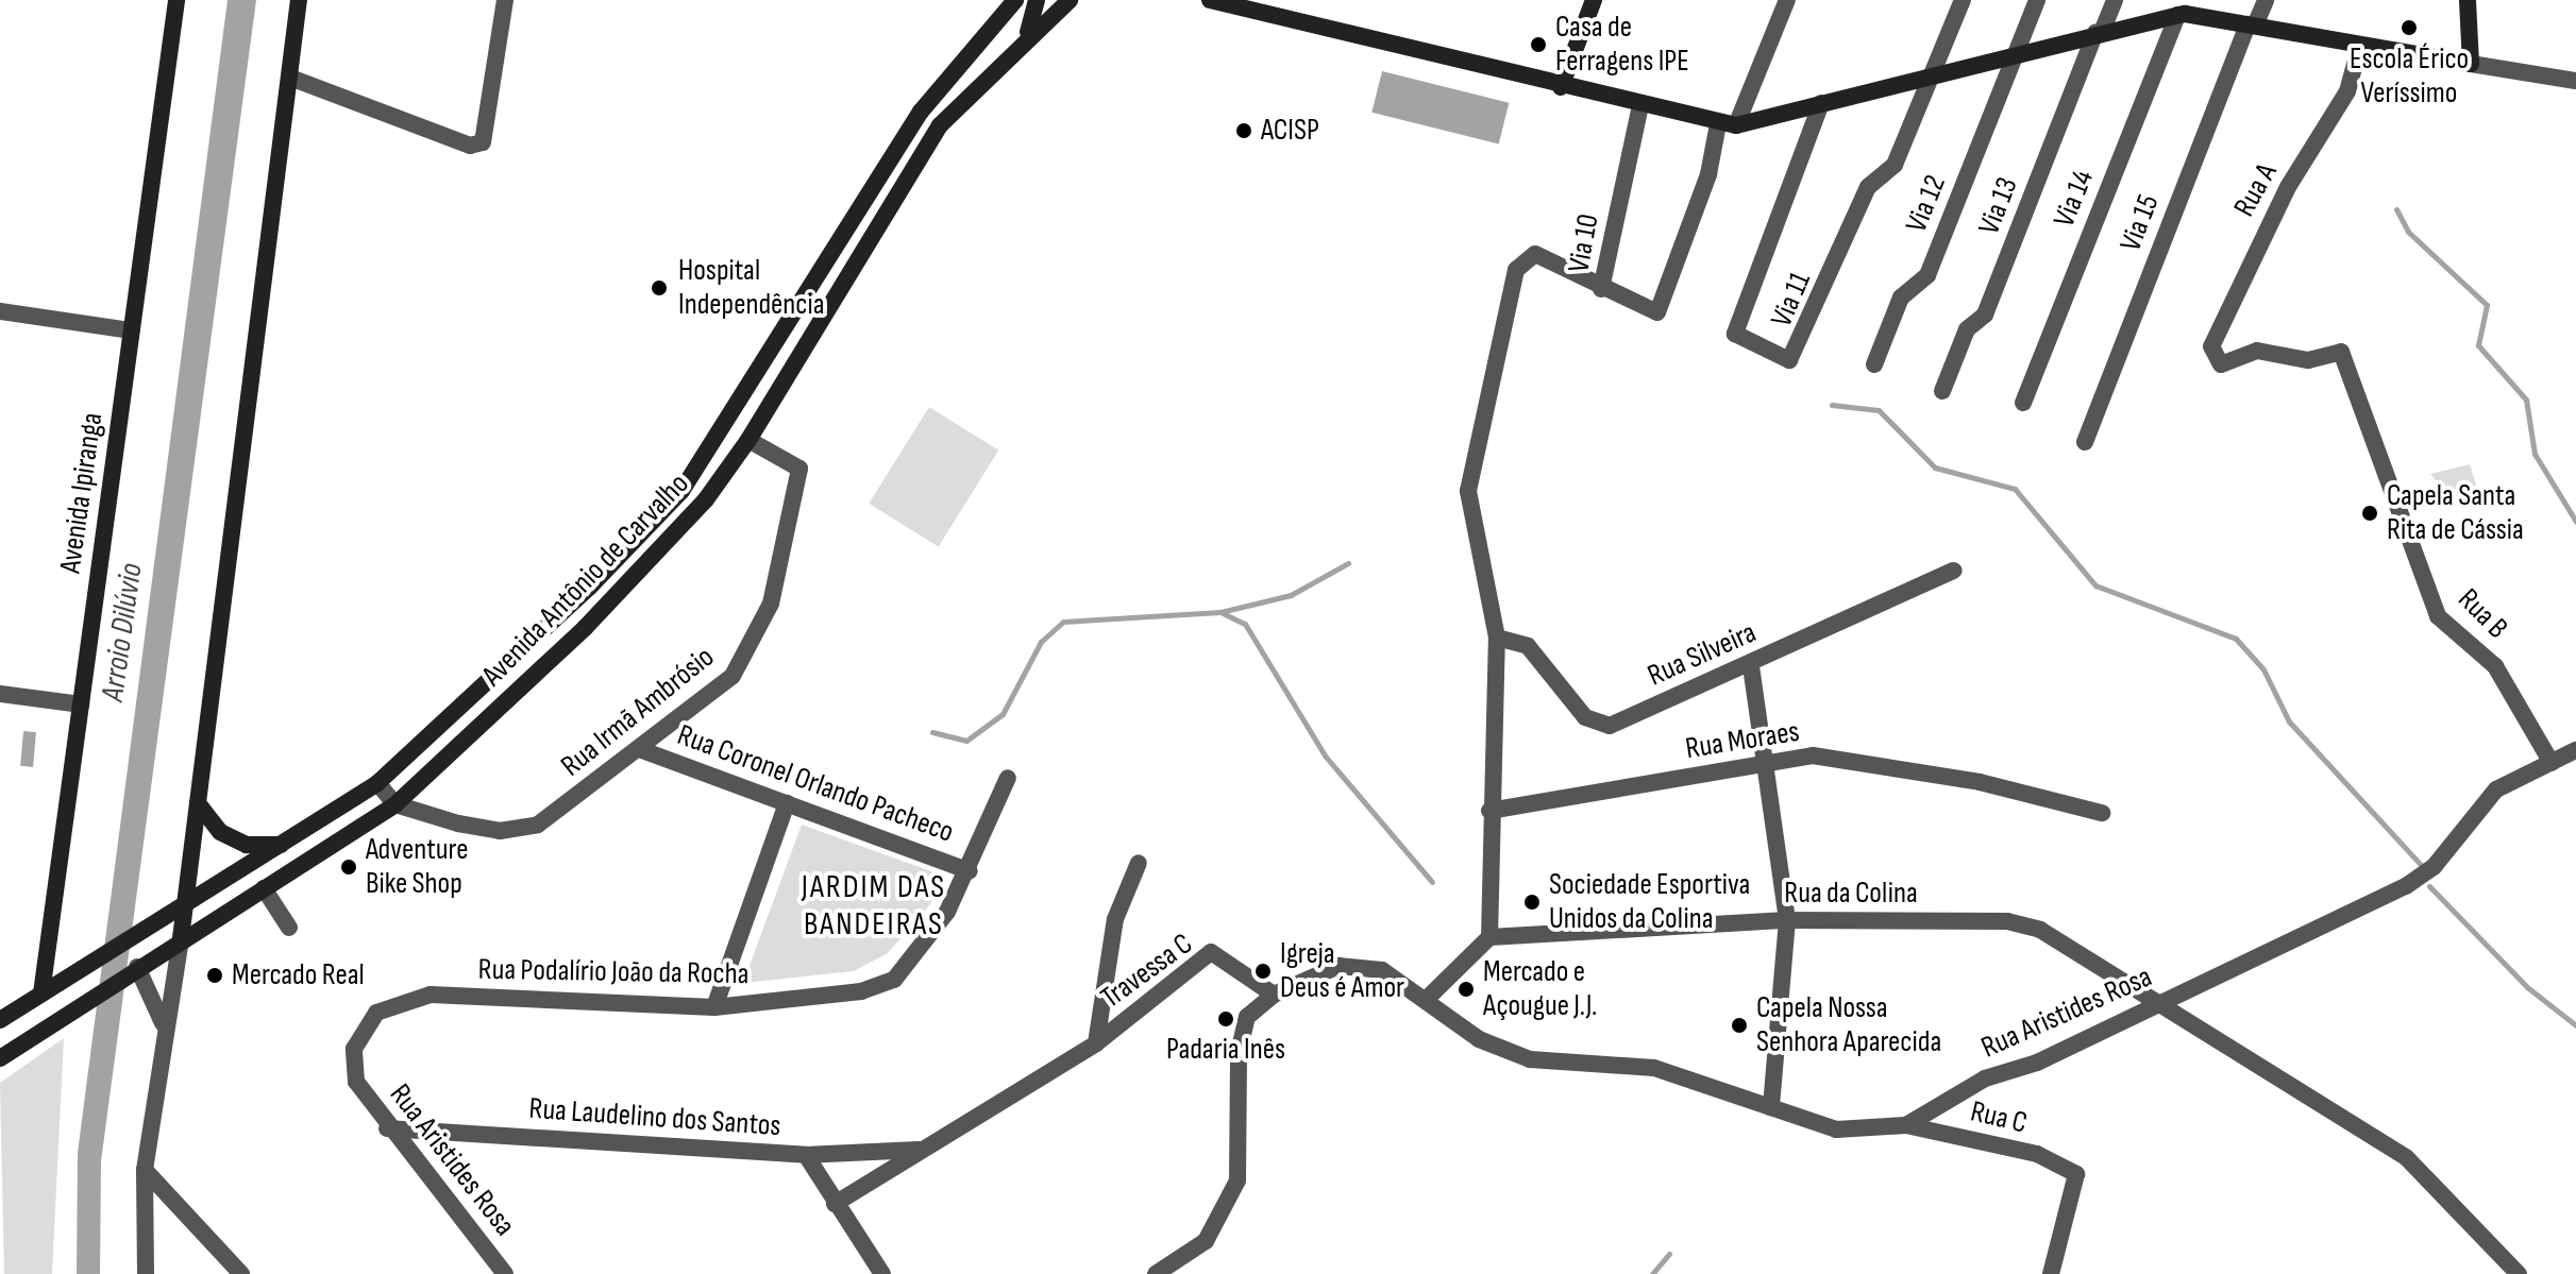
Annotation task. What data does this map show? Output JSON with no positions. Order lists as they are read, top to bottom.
{
  "streets": {
    "main road": ["Avenida Ipiranga", "Avenida Antônio de Carvalho"],
    "street": [
      "Rua A",
      "Via 14",
      "Via 12",
      "Via 13",
      "Via 15",
      "Via 10",
      "Via 11",
      "Rua B",
      "Rua Silveira",
      "Rua Irmã Ambrósio",
      "Rua Moraes",
      "Rua Coronel Orlando Pacheco",
      "Rua da Colina",
      "Travessa C",
      "Rua Podalírio João da Rocha",
      "Rua Aristides Rosa",
      "Rua Laudelino dos Santos",
      "Rua C"
    ]
  },
  "crossings": [
    ["Rua A", "Rua B"],
    ["Avenida Ipiranga", "Avenida Antônio de Carvalho"],
    ["Avenida Antônio de Carvalho", "Rua Irmã Ambrósio"],
    ["Rua B", "Rua Aristides Rosa"],
    ["Rua Irmã Ambrósio", "Rua Coronel Orlando Pacheco"],
    ["Rua Coronel Orlando Pacheco", "Rua Podalírio João da Rocha"],
    ["Rua da Colina", "Rua Aristides Rosa"],
    ["Travessa C", "Rua Aristides Rosa"],
    ["Travessa C", "Rua Laudelino dos Santos"],
    ["Rua Podalírio João da Rocha", "Rua Aristides Rosa"],
    ["Rua Aristides Rosa", "Rua Laudelino dos Santos"],
    ["Rua Aristides Rosa", "Rua C"]
  ],
  "districts": ["JARDIM DAS BANDEIRAS"],
  "water": ["Arroio Dilúvio"],
  "places": [
    "Escola Érico Veríssimo",
    "Casa de Ferragens IPE",
    "ACISP",
    "Hospital Independência",
    "Capela Santa Rita de Cássia",
    "Adventure Bike Shop",
    "Sociedade Esportiva Unidos da Colina",
    "Igreja Deus é Amor",
    "Mercado Real",
    "Mercado e Açougue J.J.",
    "Padaria Inês",
    "Capela Nossa Senhora Aparecida"
  ]
}
